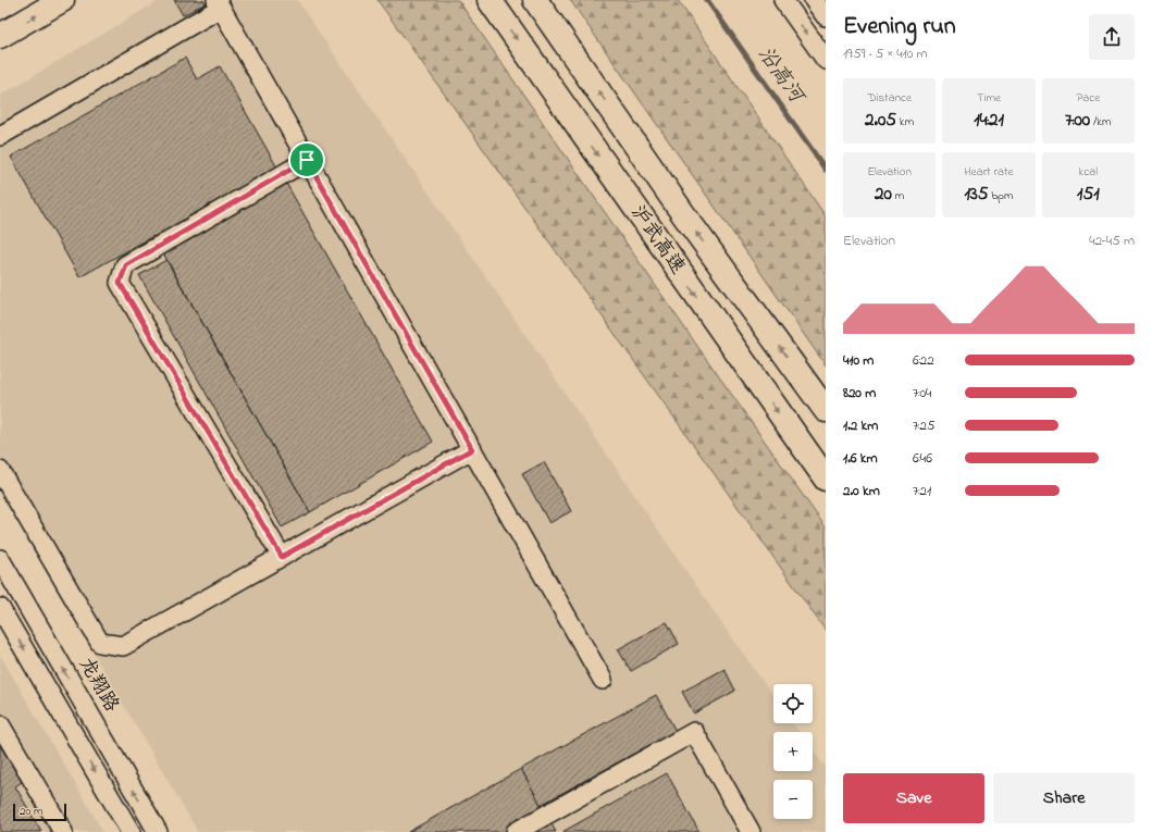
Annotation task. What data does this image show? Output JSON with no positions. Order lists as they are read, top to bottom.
{
  "streets": {
    "main road": ["沪武高速"],
    "street": ["龙翔路"]
  },
  "water": ["沿高河"],
  "scale_bar": "20 m",
  "page": {
    "heading": ["Evening run", "19:59 · 5 × 410 m"],
    "stats": [
      ["Distance", "2.05 km"],
      ["Time", "14:21"],
      ["Pace", "7:00 /km"],
      ["Elevation", "20 m"],
      ["Heart rate", "135 bpm"],
      ["kcal", "151"]
    ],
    "chart": ["Elevation", "42–45 m"],
    "list": [
      {
        "name": "410 m",
        "note": "6:22"
      },
      {
        "name": "820 m",
        "note": "7:04"
      },
      {
        "name": "1.2 km",
        "note": "7:25"
      },
      {
        "name": "1.6 km",
        "note": "6:46"
      },
      {
        "name": "2.0 km",
        "note": "7:21"
      }
    ],
    "map_buttons": ["+", "−"],
    "buttons": ["Save", "Share"],
    "scale": "20 m"
  }
}
